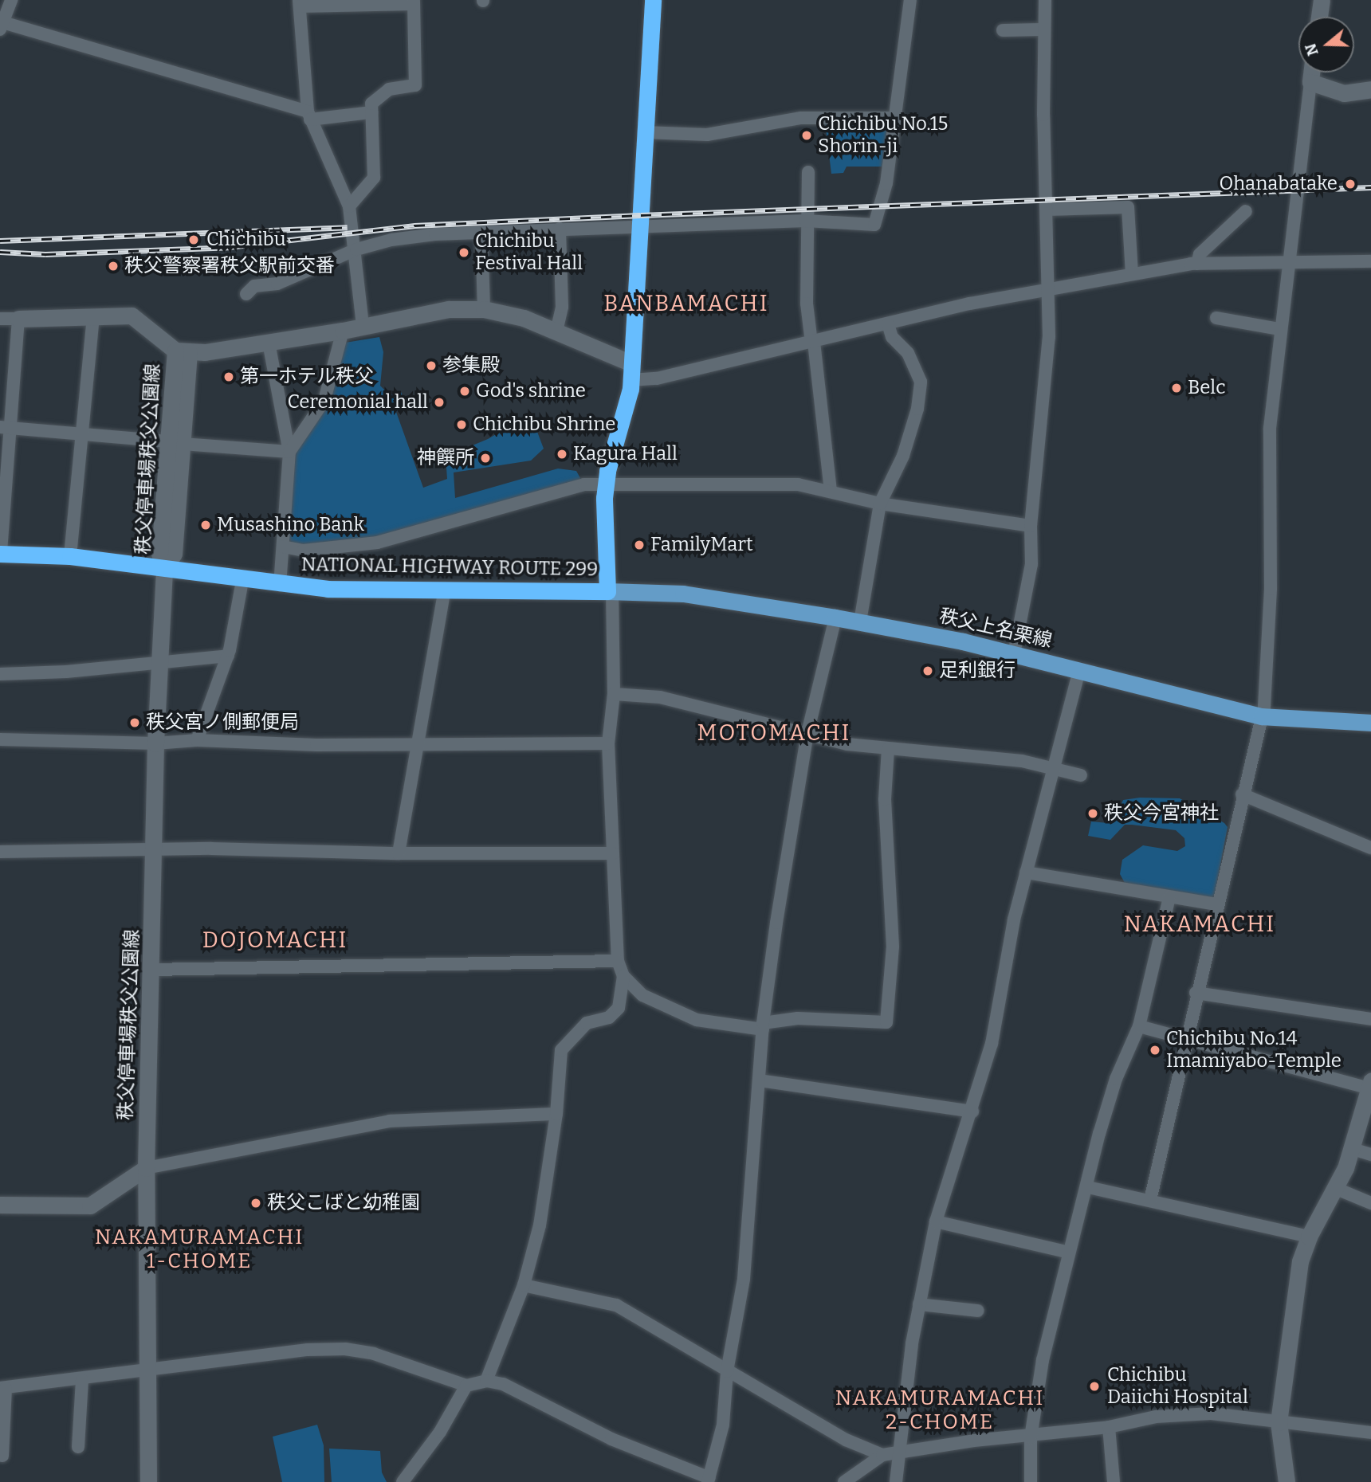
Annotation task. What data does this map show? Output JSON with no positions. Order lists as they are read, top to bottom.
{
  "streets": {
    "highway": ["NATIONAL HIGHWAY ROUTE 299"],
    "main road": ["秩父上名栗線"],
    "street": ["秩父停車場秩父公園線"]
  },
  "crossings": [
    ["秩父停車場秩父公園線", "NATIONAL HIGHWAY ROUTE 299"],
    ["NATIONAL HIGHWAY ROUTE 299", "秩父上名栗線"]
  ],
  "districts": [
    "BANBAMACHI",
    "MOTOMACHI",
    "NAKAMACHI",
    "DOJOMACHI",
    "NAKAMURAMACHI 1-CHOME",
    "NAKAMURAMACHI 2-CHOME"
  ],
  "places": [
    "Chichibu No.15 Shorin-ji",
    "Ohanabatake",
    "Chichibu",
    "Chichibu Festival Hall",
    "秩父警察署秩父駅前交番",
    "参集殿",
    "第一ホテル秩父",
    "Belc",
    "God's shrine",
    "Ceremonial hall",
    "Chichibu Shrine",
    "Kagura Hall",
    "神饌所",
    "Musashino Bank",
    "FamilyMart",
    "足利銀行",
    "秩父宮ノ側郵便局",
    "秩父今宮神社",
    "Chichibu No.14 Imamiyabo-Temple",
    "秩父こばと幼稚園",
    "Chichibu Daiichi Hospital"
  ],
  "north": "left"
}
